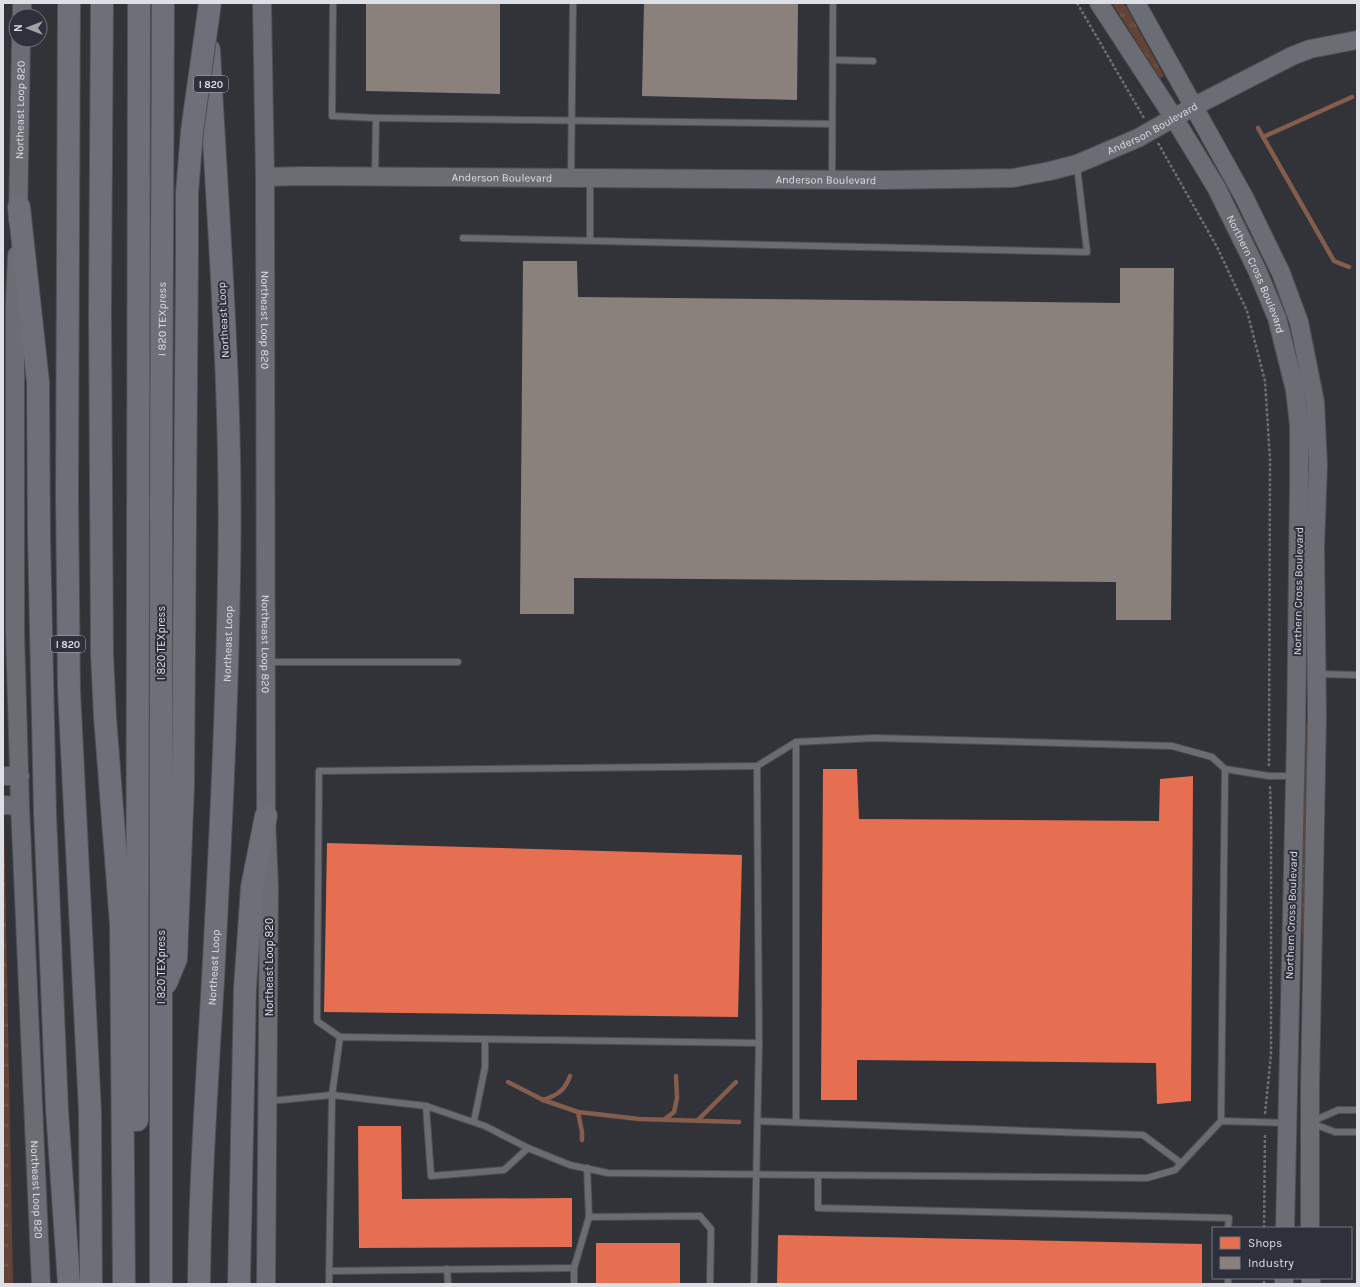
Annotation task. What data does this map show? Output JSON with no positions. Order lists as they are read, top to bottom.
{
  "streets": {
    "highway": ["I 820", "I 820 TEXpress", "Northeast Loop"],
    "street": ["Northeast Loop 820", "Anderson Boulevard", "Northern Cross Boulevard"]
  },
  "crossings": [
    ["Northeast Loop 820", "Anderson Boulevard"],
    ["Anderson Boulevard", "Northern Cross Boulevard"]
  ],
  "legend": ["Shops", "Industry"],
  "north": "left"
}
